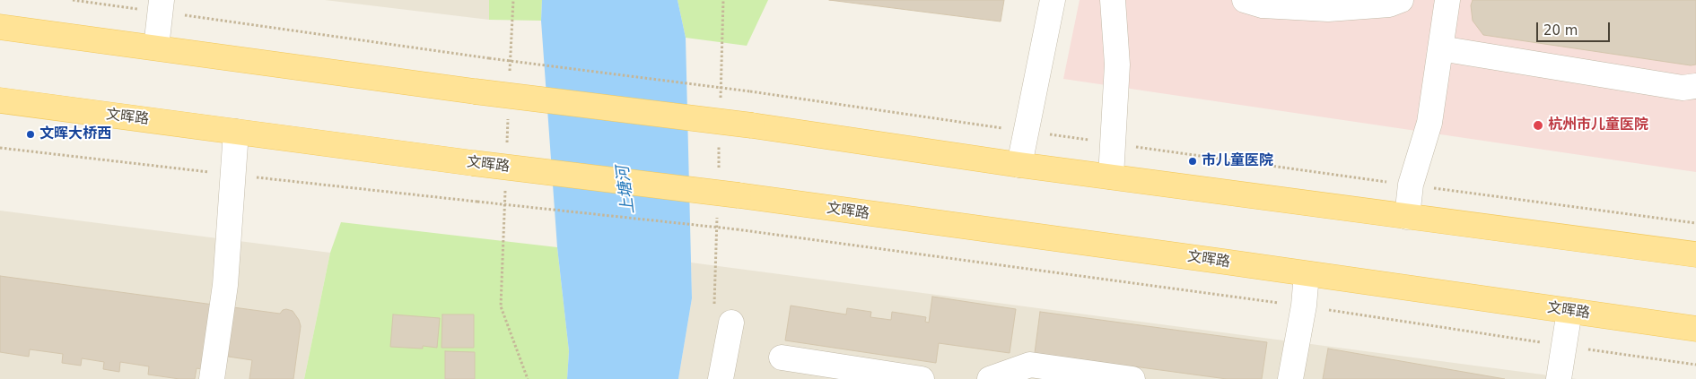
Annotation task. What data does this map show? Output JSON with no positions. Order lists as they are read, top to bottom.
{
  "streets": {
    "main road": ["文晖路"]
  },
  "water": ["上塘河"],
  "places": ["杭州市儿童医院", "文晖大桥西", "市儿童医院"],
  "scale_bar": "20 m"
}
